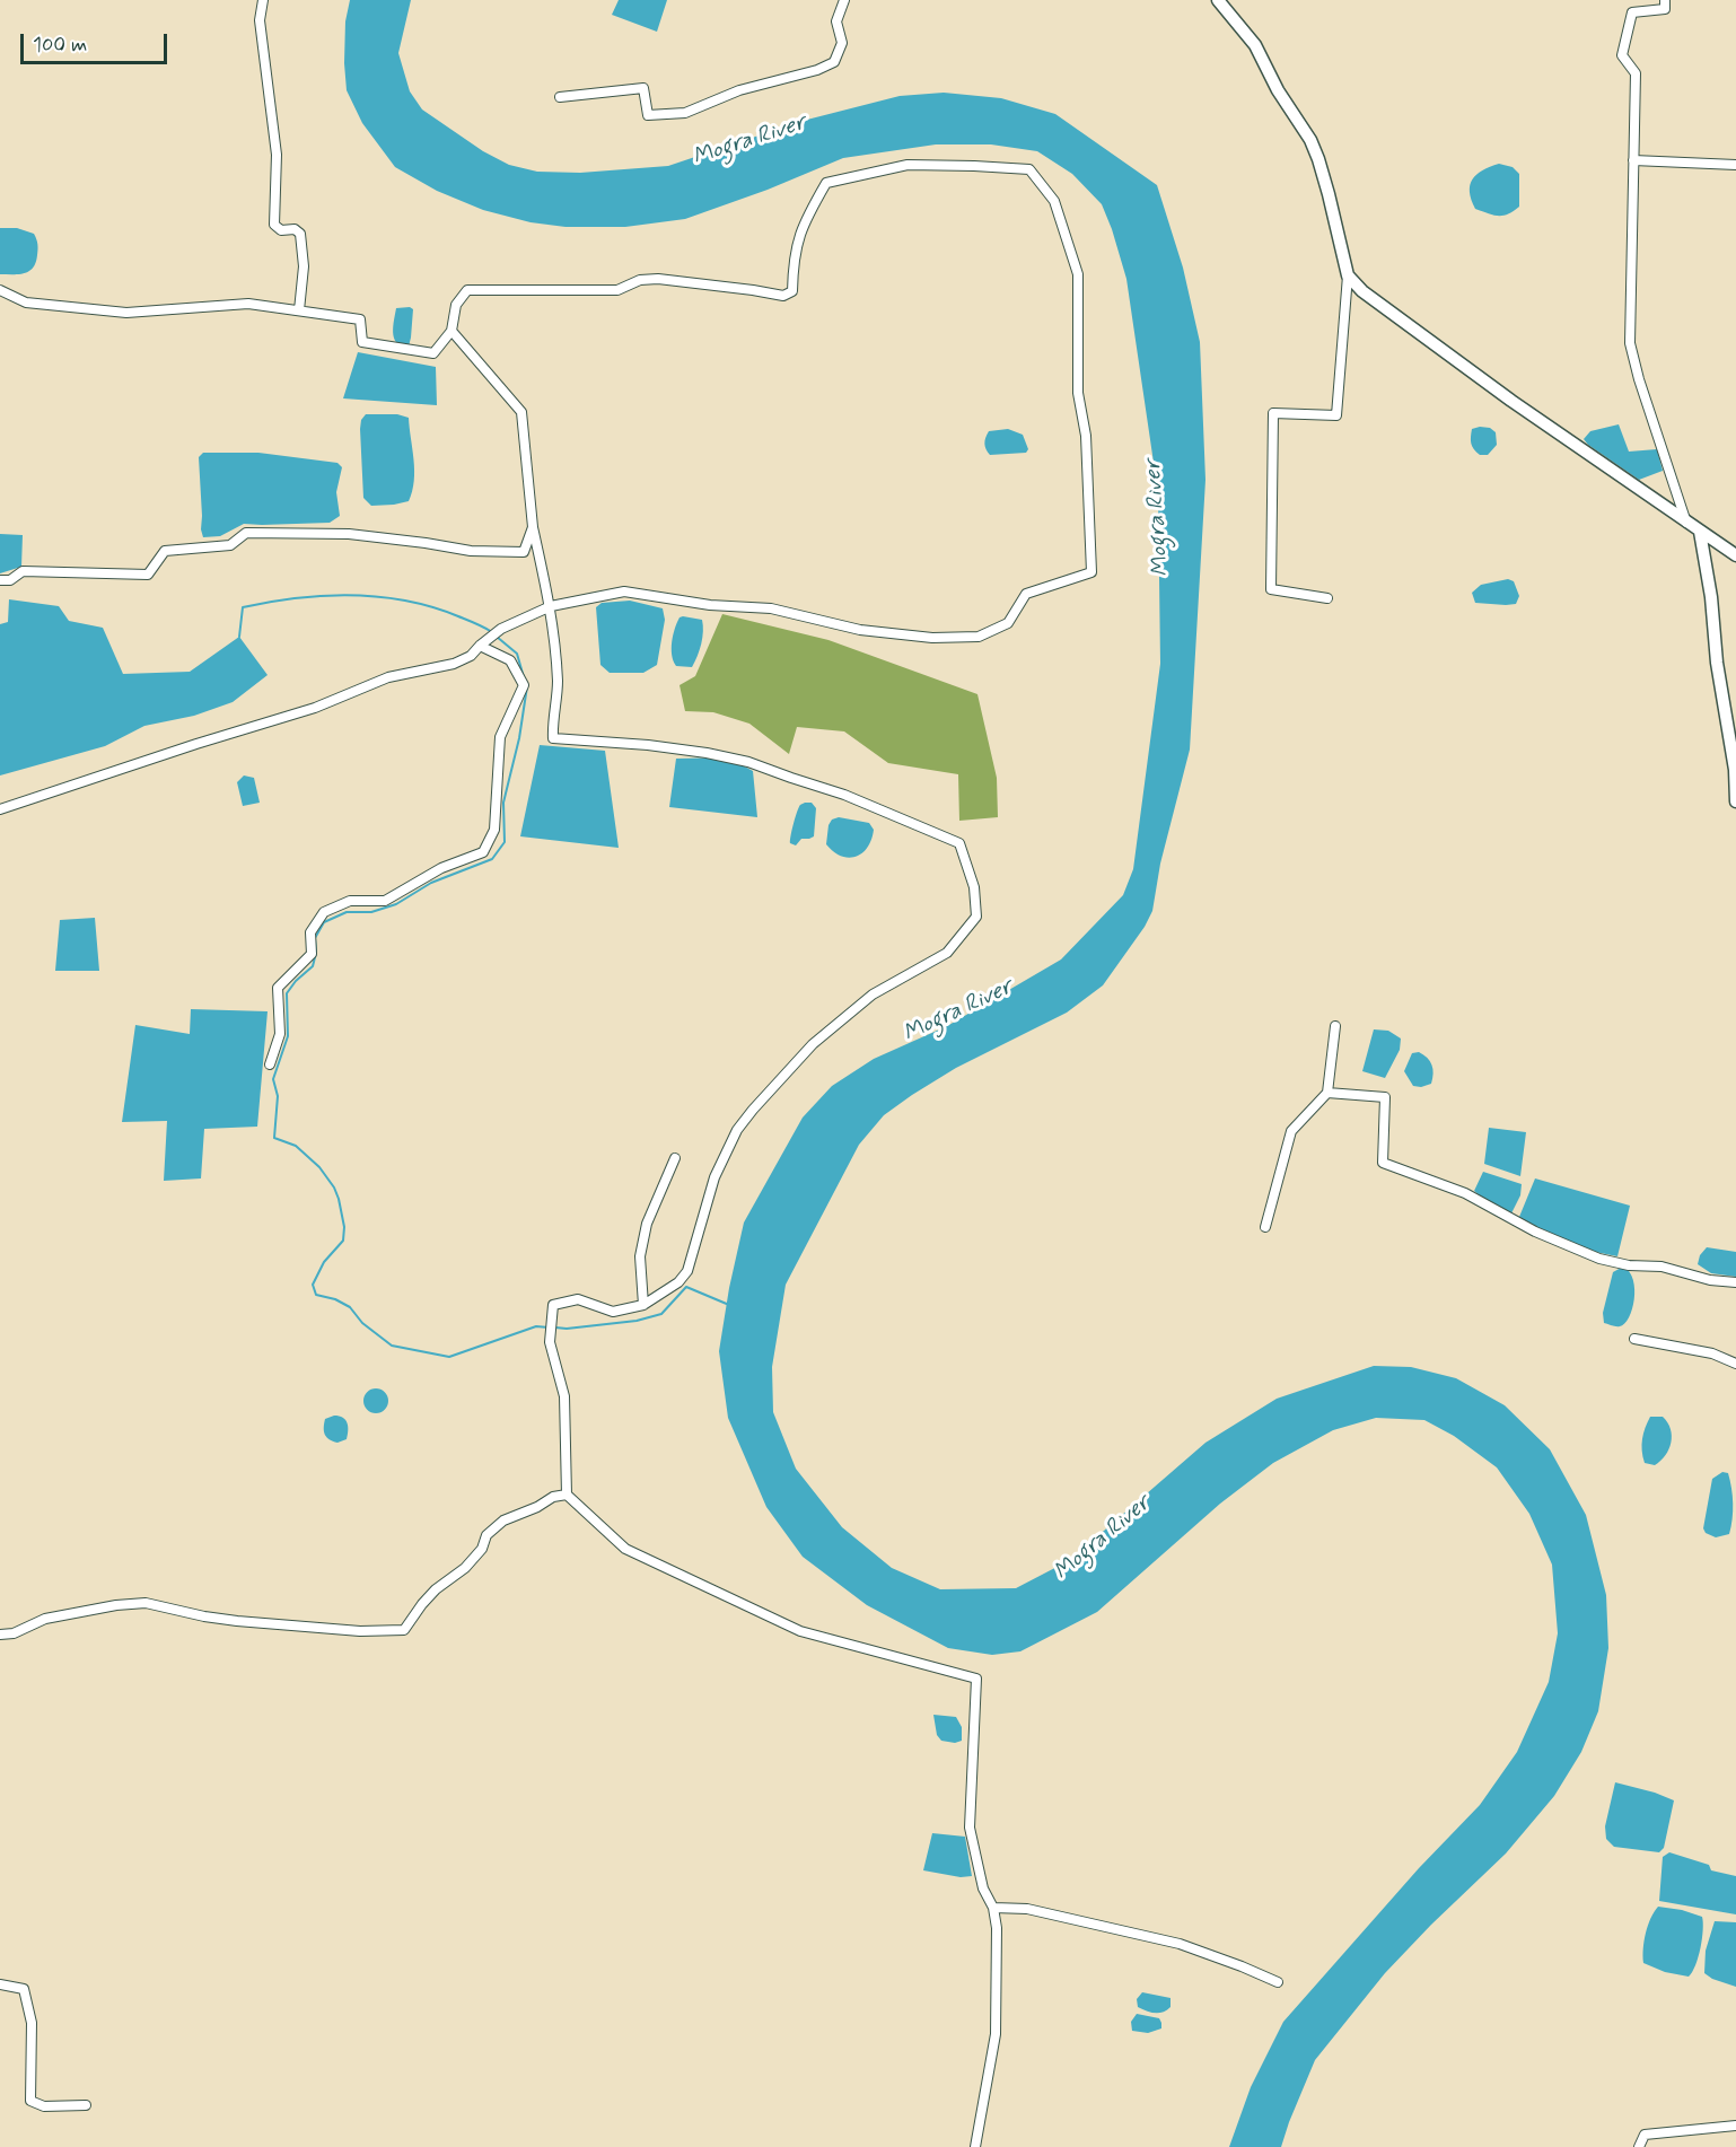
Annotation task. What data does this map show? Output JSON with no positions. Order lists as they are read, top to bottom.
{
  "water": ["Mogra River"],
  "scale_bar": "100 m"
}
